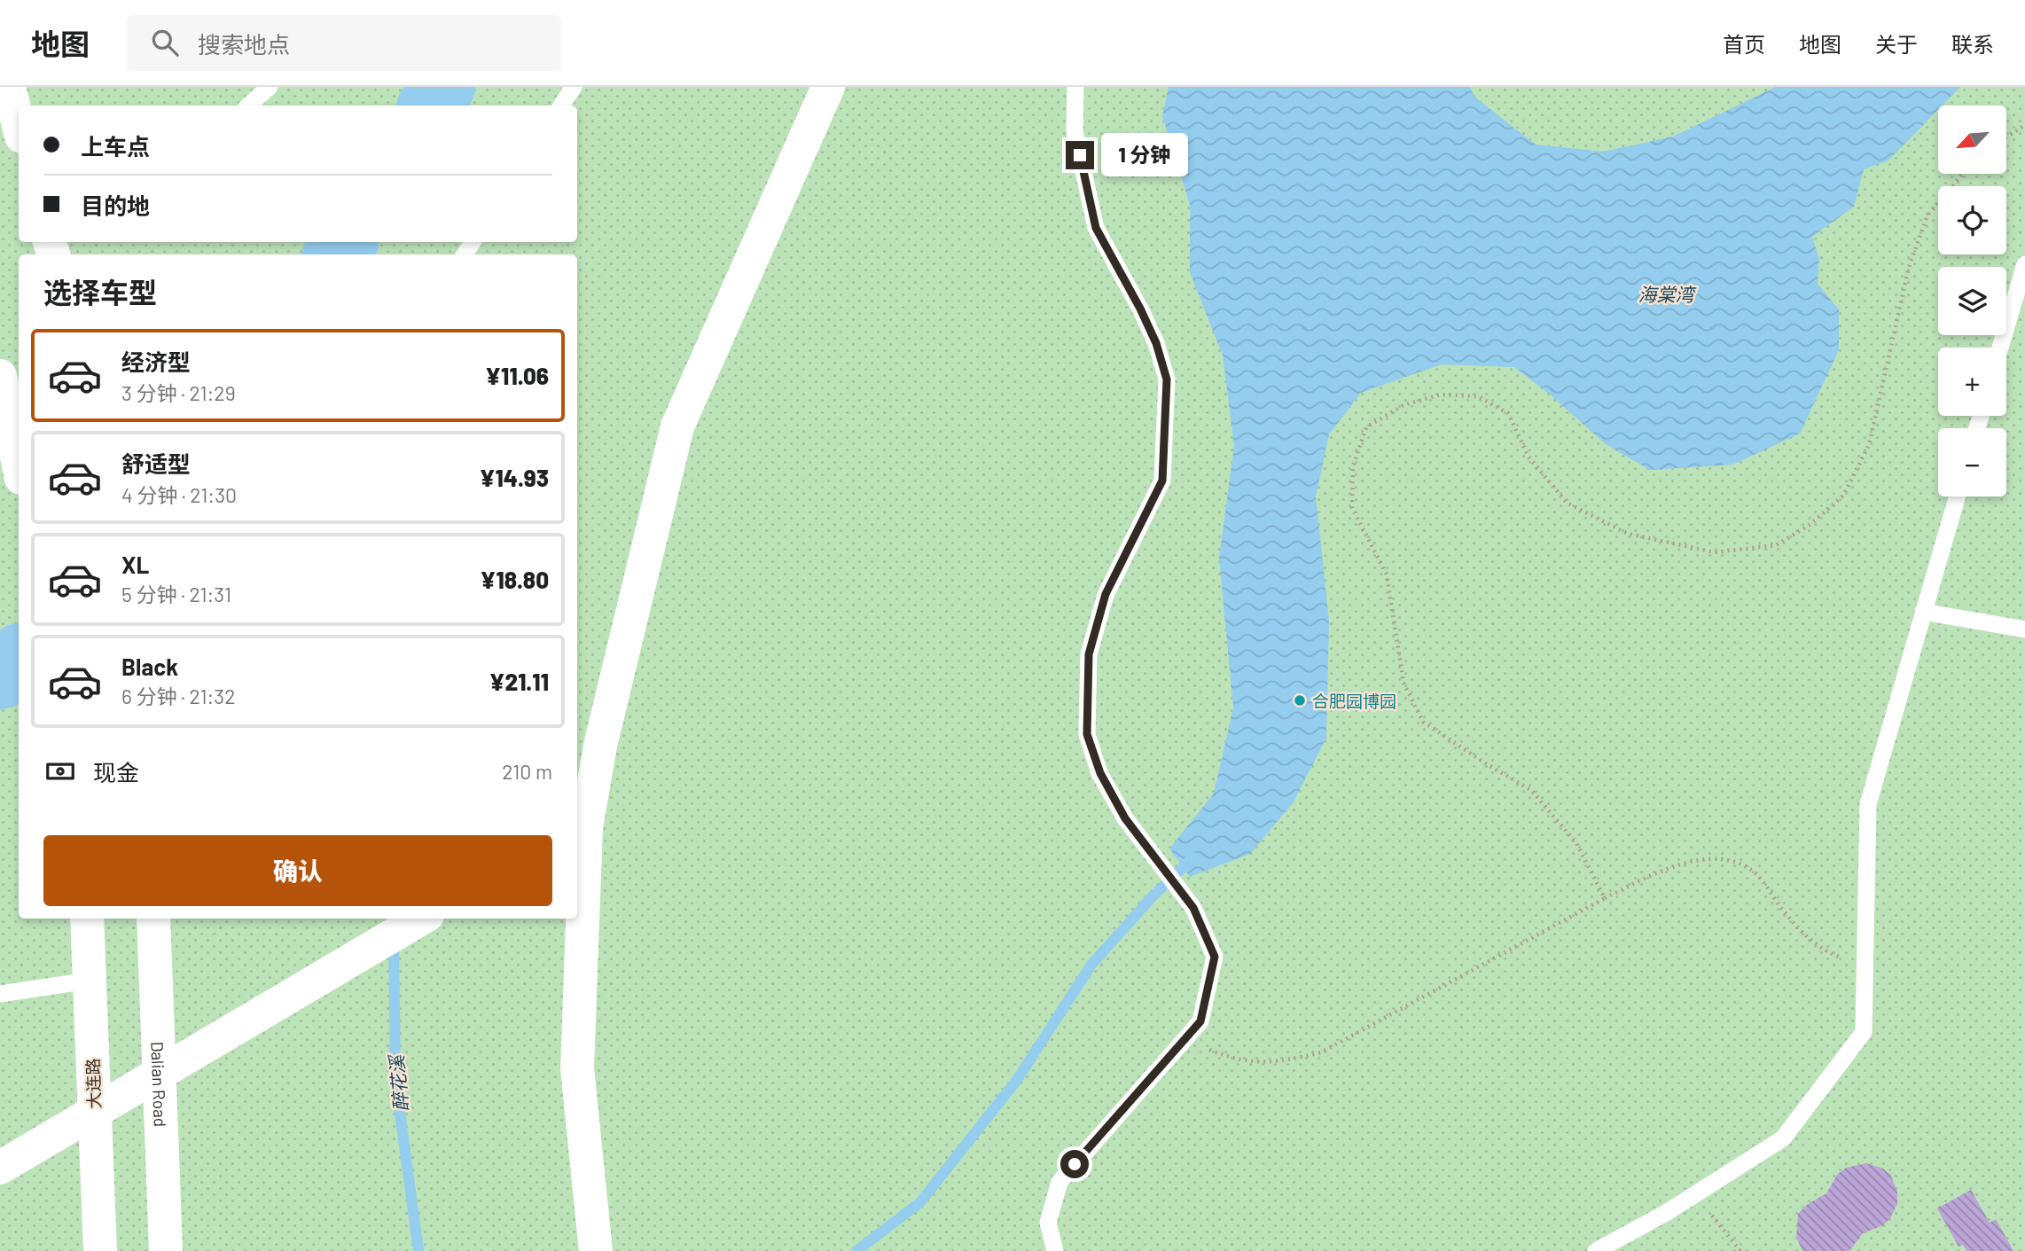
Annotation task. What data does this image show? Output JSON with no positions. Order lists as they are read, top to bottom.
{
  "streets": {
    "street": ["大连路", "Dalian Road"]
  },
  "water": ["海棠湾", "醉花溪"],
  "places": ["合肥园博园"],
  "north": "bottom left",
  "page": {
    "header": "地图",
    "search": "搜索地点",
    "nav": [
      "首页",
      "地图",
      "关于",
      "联系"
    ],
    "map_buttons": ["+", "−"],
    "banner": ["上车点", "目的地"],
    "bubble": "1 分钟",
    "heading": "选择车型",
    "list": [
      {
        "name": "经济型",
        "note": "3 分钟 · 21:29",
        "value": "¥11.06"
      },
      {
        "name": "舒适型",
        "note": "4 分钟 · 21:30",
        "value": "¥14.93"
      },
      {
        "name": "XL",
        "note": "5 分钟 · 21:31",
        "value": "¥18.80"
      },
      {
        "name": "Black",
        "note": "6 分钟 · 21:32",
        "value": "¥21.11"
      }
    ],
    "pay": ["现金", "210 m"],
    "buttons": "确认"
  }
}
